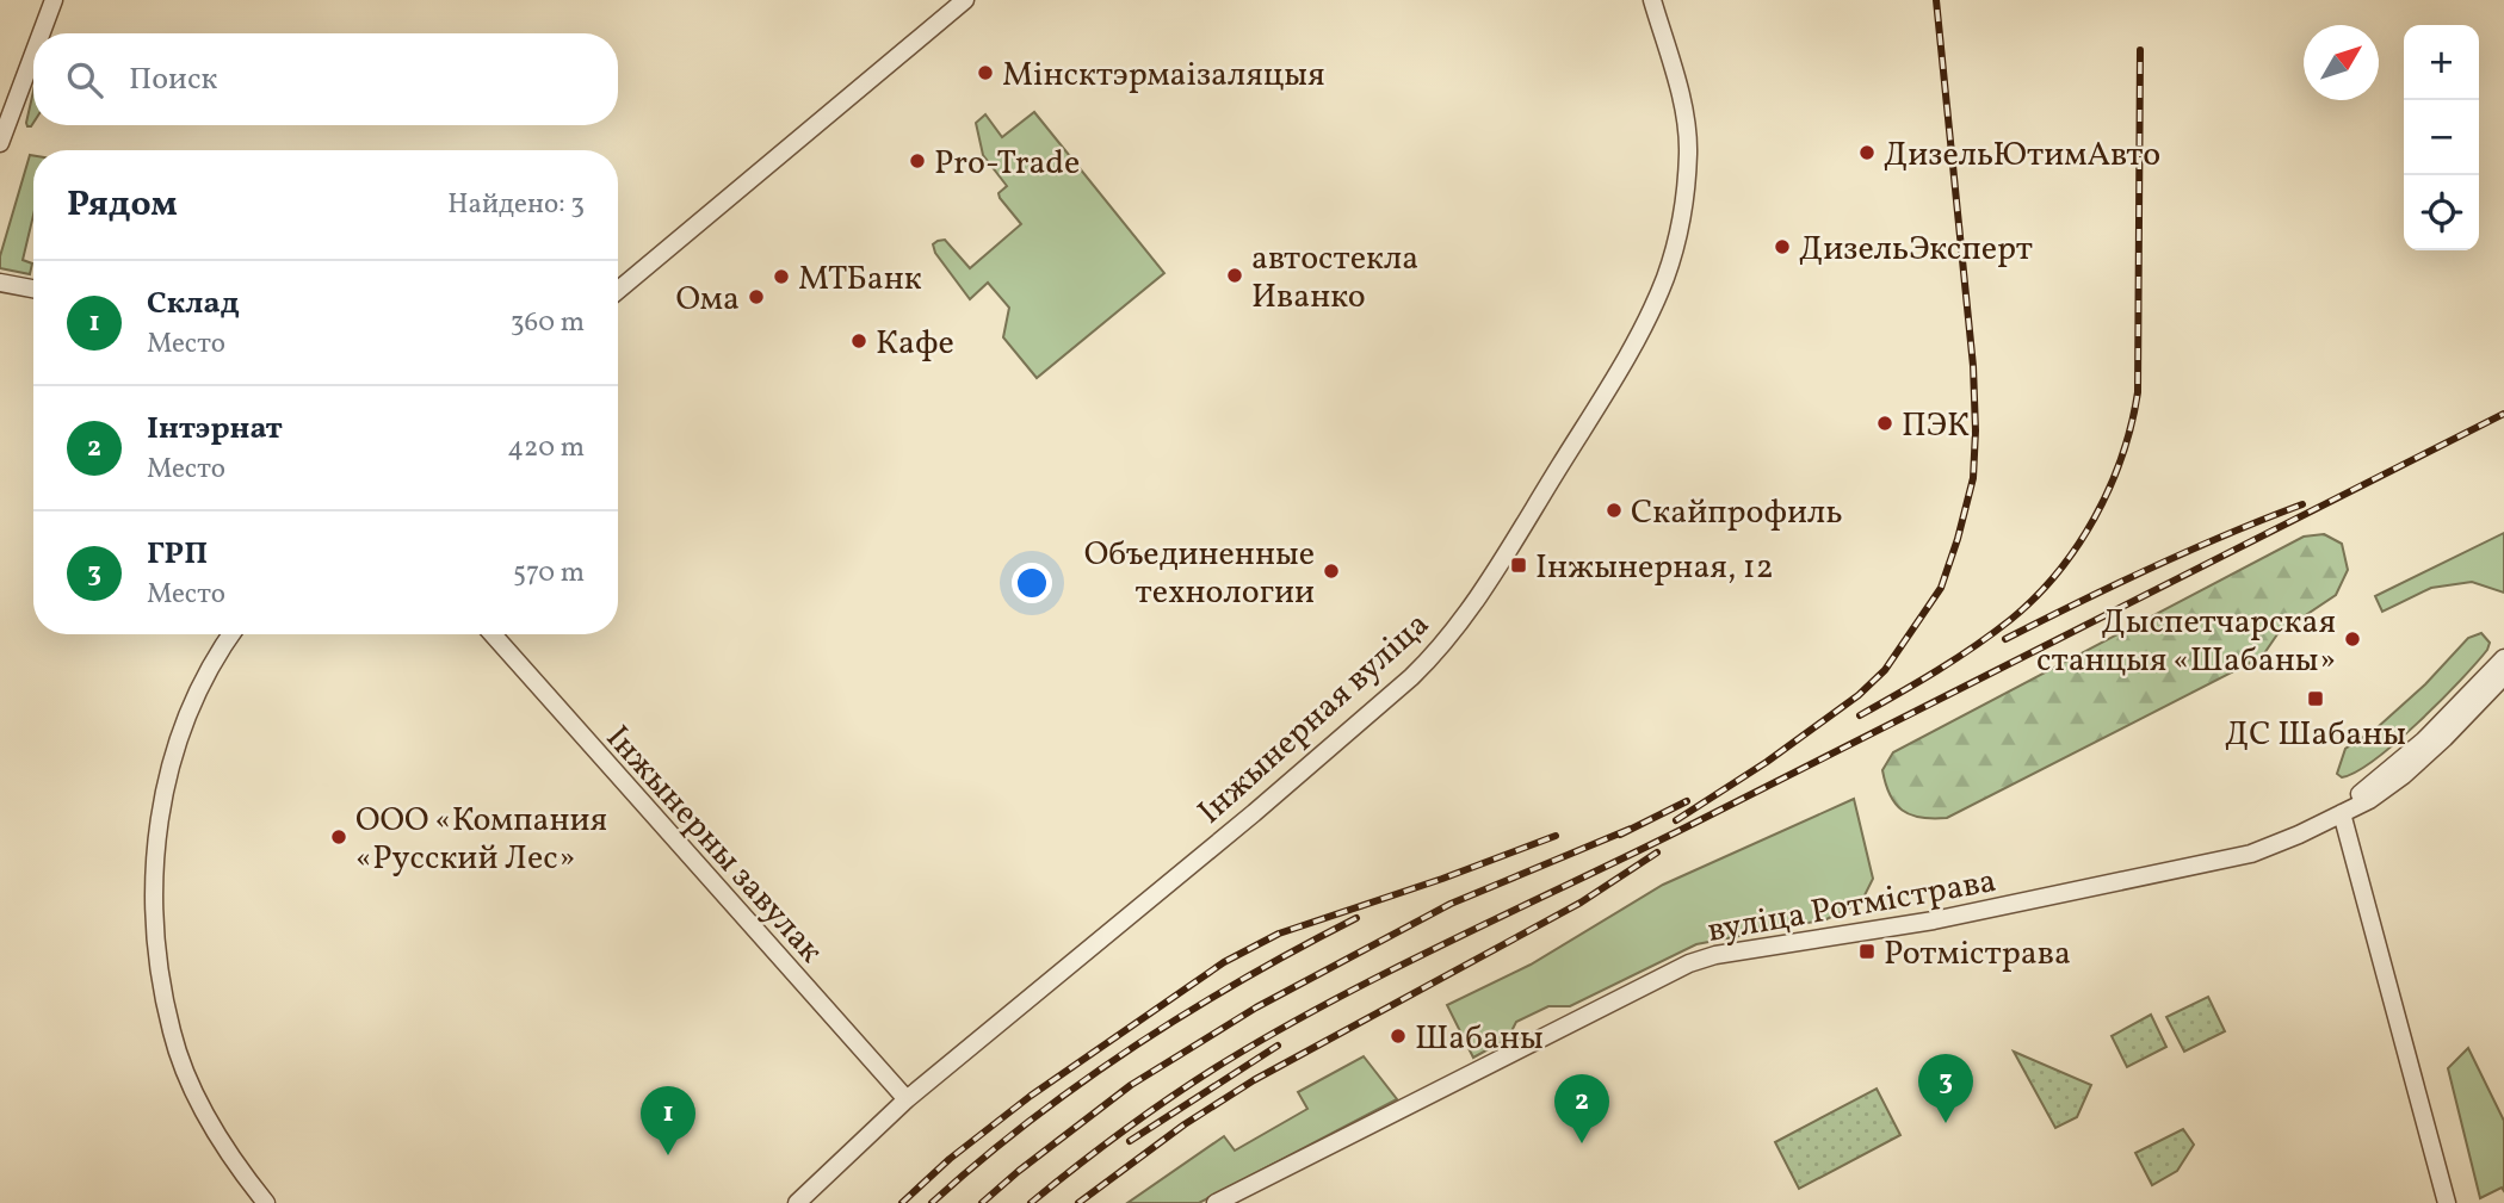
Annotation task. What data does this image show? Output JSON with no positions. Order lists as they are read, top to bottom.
{
  "streets": {
    "street": ["Інжынерная вуліца", "Інжынерны завулак", "вуліца Ротмістрава"]
  },
  "crossings": [
    ["Інжынерная вуліца", "Інжынерны завулак"]
  ],
  "places": {
    "other": [
      "Мінсктэрмаізаляцыя",
      "ДизельЮтимАвто",
      "Pro-Trade",
      "ДизельЭксперт",
      "автостекла Иванко",
      "МТБанк",
      "Ома",
      "Кафе",
      "ПЭК",
      "Скайпрофиль",
      "Объединенные технологии",
      "Дыспетчарская станцыя «Шабаны»",
      "ООО «Компания «Русский Лес»",
      "Шабаны"
    ],
    "transit": ["Інжынерная, 12", "ДС Шабаны", "Ротмістрава"]
  },
  "north": "top right",
  "page": {
    "map_buttons": ["+", "−"],
    "search": "Поиск",
    "heading": ["Рядом", "Найдено: 3"],
    "list": [
      {
        "mark": "1",
        "name": "Склад",
        "note": "Место",
        "value": "360 m"
      },
      {
        "mark": "2",
        "name": "Інтэрнат",
        "note": "Место",
        "value": "420 m"
      },
      {
        "mark": "3",
        "name": "ГРП",
        "note": "Место",
        "value": "570 m"
      }
    ],
    "pins": ["3", "2", "1"]
  }
}
